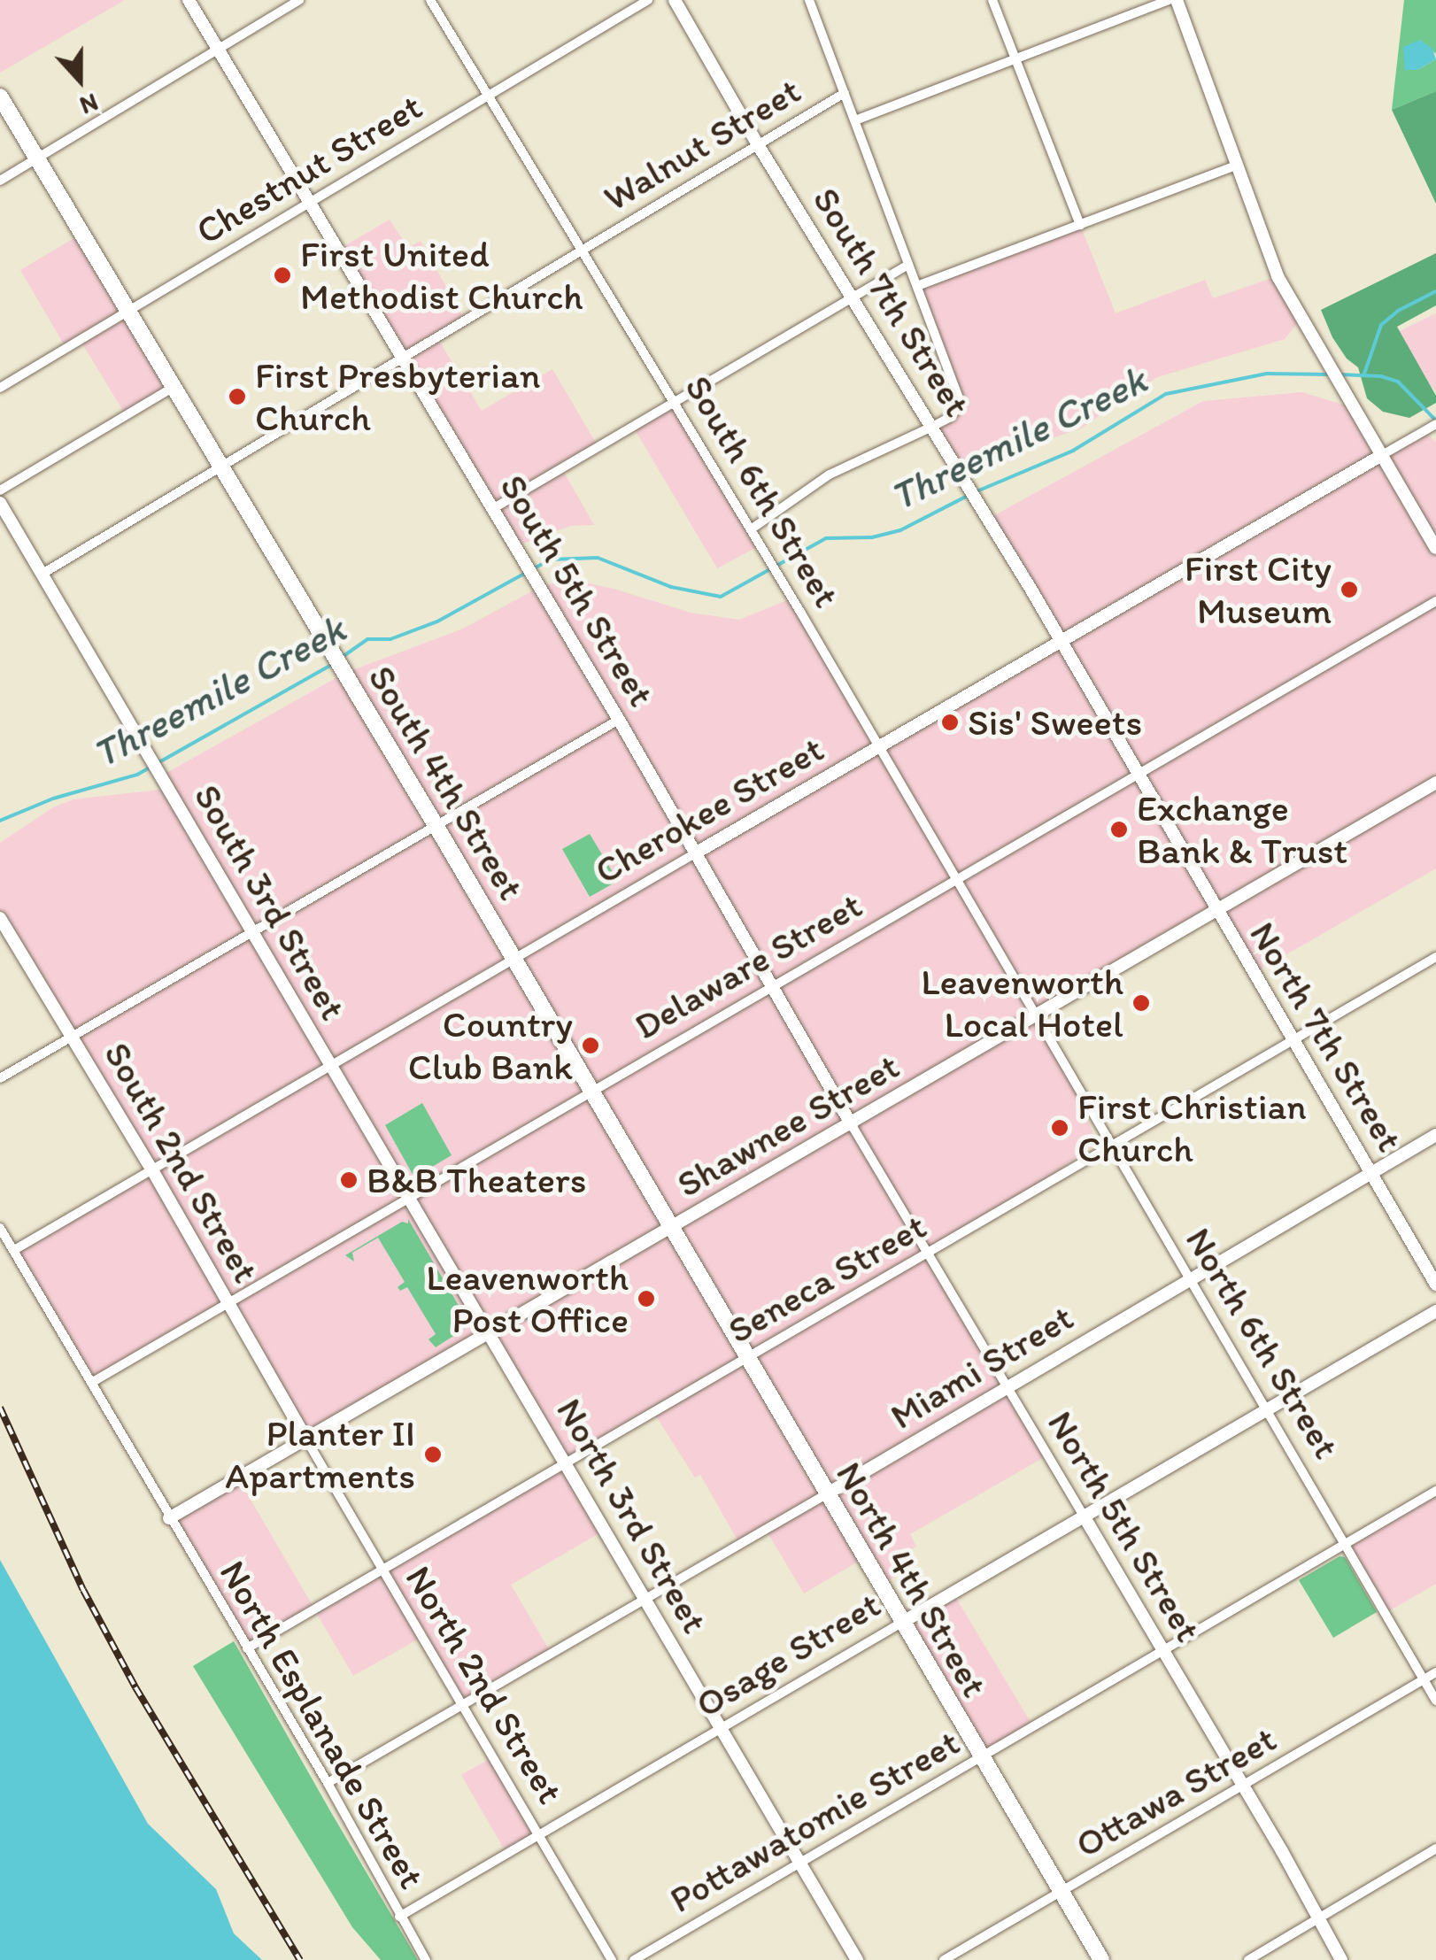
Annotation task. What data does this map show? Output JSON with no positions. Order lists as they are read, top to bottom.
{
  "streets": {
    "highway": ["South 4th Street", "North 4th Street"],
    "street": [
      "Walnut Street",
      "Chestnut Street",
      "South 7th Street",
      "South 6th Street",
      "South 5th Street",
      "Cherokee Street",
      "South 3rd Street",
      "Delaware Street",
      "North 7th Street",
      "Shawnee Street",
      "South 2nd Street",
      "Seneca Street",
      "North 6th Street",
      "Miami Street",
      "North 3rd Street",
      "North 5th Street",
      "Osage Street",
      "North 2nd Street",
      "North Esplanade Street",
      "Ottawa Street",
      "Pottawatomie Street"
    ]
  },
  "crossings": [
    ["Walnut Street", "South 7th Street"],
    ["Walnut Street", "South 6th Street"],
    ["Walnut Street", "South 5th Street"],
    ["Walnut Street", "South 4th Street"],
    ["Walnut Street", "South 3rd Street"],
    ["Chestnut Street", "South 6th Street"],
    ["Chestnut Street", "South 5th Street"],
    ["Chestnut Street", "South 4th Street"],
    ["South 7th Street", "Cherokee Street"],
    ["South 7th Street", "Delaware Street"],
    ["South 7th Street", "North 7th Street"],
    ["South 7th Street", "Shawnee Street"],
    ["South 6th Street", "Cherokee Street"],
    ["South 6th Street", "Delaware Street"],
    ["South 6th Street", "Shawnee Street"],
    ["South 6th Street", "North 6th Street"],
    ["South 5th Street", "Cherokee Street"],
    ["South 5th Street", "Delaware Street"],
    ["South 5th Street", "Shawnee Street"],
    ["South 5th Street", "North 5th Street"],
    ["South 4th Street", "Cherokee Street"],
    ["South 4th Street", "Delaware Street"],
    ["South 4th Street", "Shawnee Street"],
    ["South 4th Street", "North 4th Street"],
    ["Cherokee Street", "South 3rd Street"],
    ["Cherokee Street", "South 2nd Street"],
    ["Cherokee Street", "North Esplanade Street"],
    ["South 3rd Street", "Delaware Street"],
    ["South 3rd Street", "Shawnee Street"],
    ["South 3rd Street", "North 3rd Street"],
    ["Delaware Street", "South 2nd Street"],
    ["Delaware Street", "North Esplanade Street"],
    ["North 7th Street", "Shawnee Street"],
    ["North 7th Street", "Seneca Street"],
    ["North 7th Street", "Miami Street"],
    ["Shawnee Street", "South 2nd Street"],
    ["Shawnee Street", "North 6th Street"],
    ["Shawnee Street", "North 3rd Street"],
    ["Shawnee Street", "North 5th Street"],
    ["Shawnee Street", "North 4th Street"],
    ["Shawnee Street", "North 2nd Street"],
    ["Shawnee Street", "North Esplanade Street"],
    ["South 2nd Street", "North 2nd Street"],
    ["Seneca Street", "North 6th Street"],
    ["Seneca Street", "North 3rd Street"],
    ["Seneca Street", "North 5th Street"],
    ["Seneca Street", "North 4th Street"],
    ["Seneca Street", "North 2nd Street"],
    ["Seneca Street", "North Esplanade Street"],
    ["North 6th Street", "Miami Street"],
    ["North 6th Street", "Osage Street"],
    ["North 6th Street", "Ottawa Street"],
    ["North 6th Street", "Pottawatomie Street"],
    ["Miami Street", "North 3rd Street"],
    ["Miami Street", "North 5th Street"],
    ["Miami Street", "North 4th Street"],
    ["Miami Street", "North 2nd Street"],
    ["Miami Street", "North Esplanade Street"],
    ["North 3rd Street", "Osage Street"],
    ["North 3rd Street", "Pottawatomie Street"],
    ["North 5th Street", "Osage Street"],
    ["North 5th Street", "Ottawa Street"],
    ["North 5th Street", "Pottawatomie Street"],
    ["North 4th Street", "Osage Street"],
    ["North 4th Street", "Ottawa Street"],
    ["North 4th Street", "Pottawatomie Street"],
    ["Osage Street", "North 2nd Street"],
    ["Osage Street", "North Esplanade Street"]
  ],
  "water": ["Threemile Creek"],
  "places": [
    "First United Methodist Church",
    "First Presbyterian Church",
    "First City Museum",
    "Sis' Sweets",
    "Exchange Bank & Trust",
    "Leavenworth Local Hotel",
    "Country Club Bank",
    "First Christian Church",
    "B&B Theaters",
    "Leavenworth Post Office",
    "Planter II Apartments"
  ],
  "north": "bottom"
}
